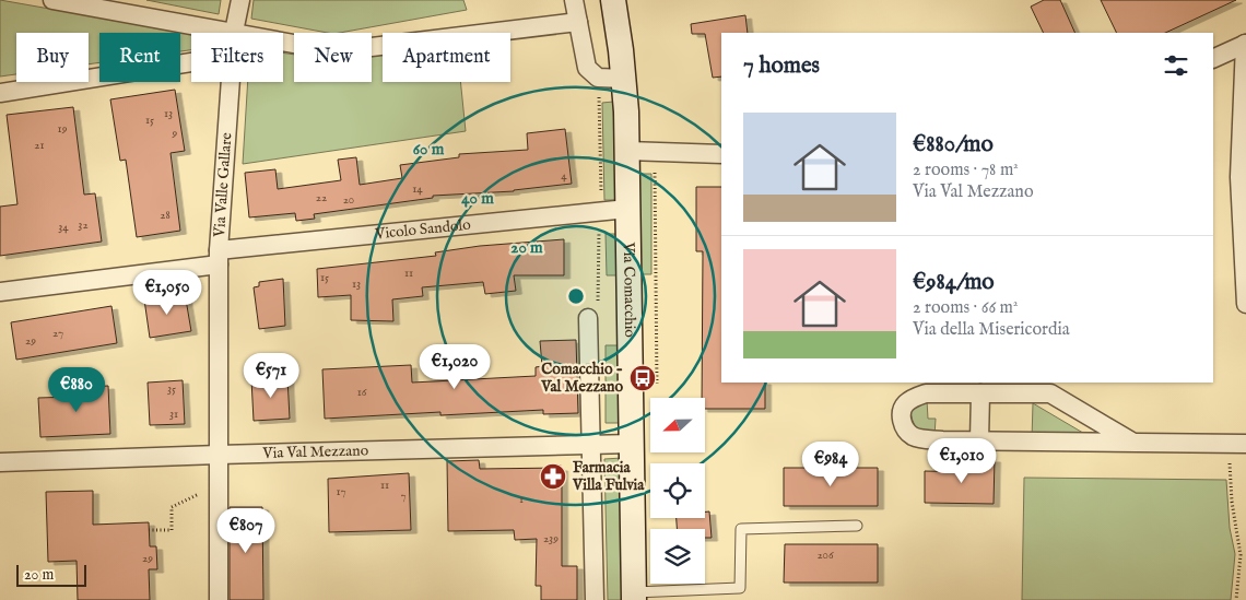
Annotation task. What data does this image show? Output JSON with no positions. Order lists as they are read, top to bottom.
{
  "streets": {
    "main road": ["Via Comacchio"],
    "street": ["Via Valle Gallare", "Vicolo Sandolo", "Via Val Mezzano"]
  },
  "crossings": [
    ["Via Valle Gallare", "Vicolo Sandolo"],
    ["Via Valle Gallare", "Via Val Mezzano"],
    ["Vicolo Sandolo", "Via Comacchio"],
    ["Via Comacchio", "Via Val Mezzano"]
  ],
  "places": {
    "bus stop": ["Comacchio - Val Mezzano"],
    "pharmacy": ["Farmacia Villa Fulvia"]
  },
  "house_numbers": [
    "13",
    "15",
    "19",
    "9",
    "21",
    "4",
    "14",
    "22",
    "20",
    "28",
    "32",
    "34",
    "11",
    "15",
    "13",
    "27",
    "29",
    "35",
    "16",
    "31",
    "11",
    "17",
    "7",
    "1",
    "239",
    "206",
    "29"
  ],
  "scale_bar": "20 m",
  "north": "left",
  "page": {
    "chip": [
      "Buy",
      "Rent",
      "Filters",
      "New",
      "Apartment"
    ],
    "heading": "7 homes",
    "list": [
      {
        "name": "€880/mo",
        "note": "2 rooms · 78 m² · Via Val Mezzano"
      },
      {
        "name": "€984/mo",
        "note": "2 rooms · 66 m² · Via della Misericordia"
      }
    ],
    "price": [
      "€1,050",
      "€1,020",
      "€571",
      "€880",
      "€1,010",
      "€984",
      "€807"
    ],
    "scale": "20 m"
  },
  "rings": ["60 m", "40 m", "20 m"]
}
